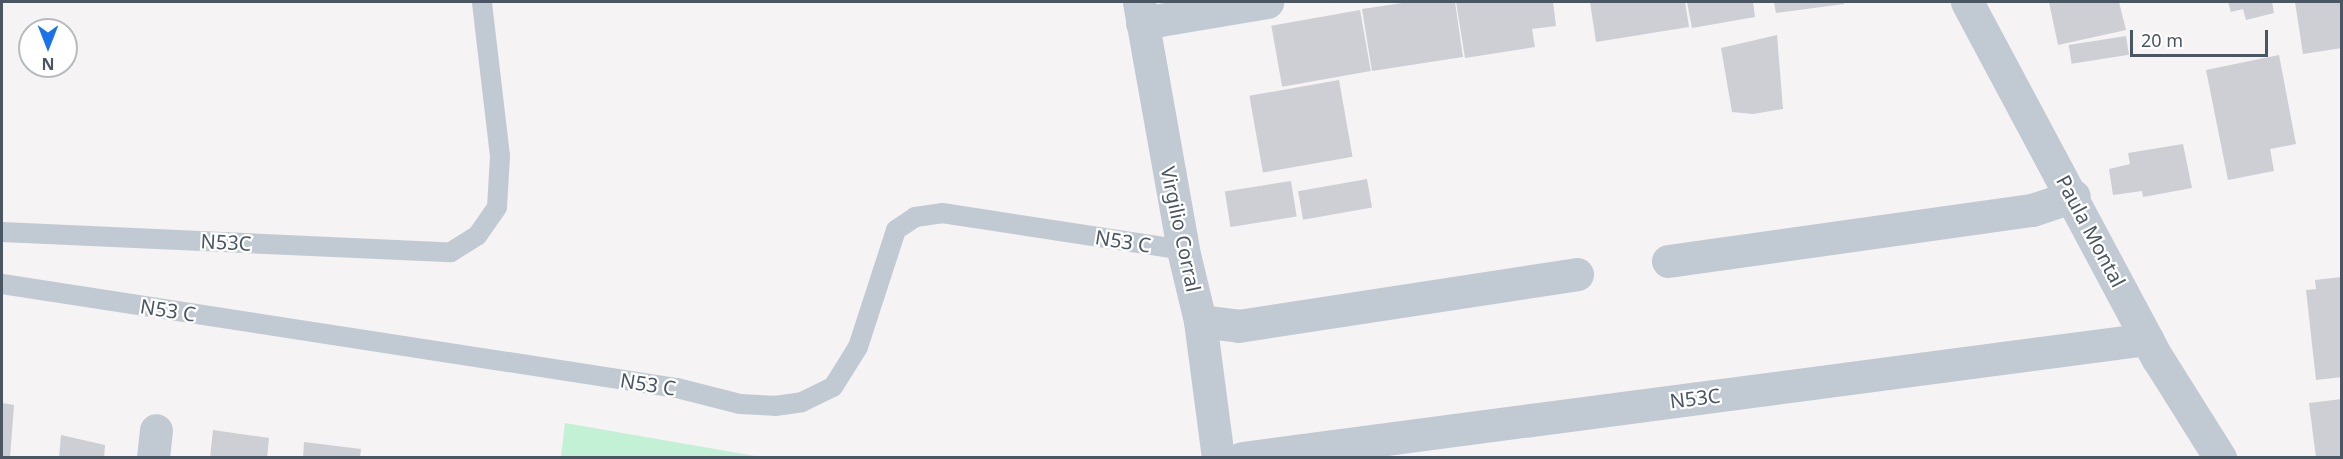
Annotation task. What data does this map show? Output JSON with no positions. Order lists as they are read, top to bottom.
{
  "streets": {
    "street": ["Virgilio Corral", "Paula Montal", "N53C"],
    "lane": ["N53 C"]
  },
  "crossings": [
    ["Virgilio Corral", "N53 C"],
    ["Paula Montal", "N53C"]
  ],
  "scale_bar": "20 m",
  "north": "bottom"
}
